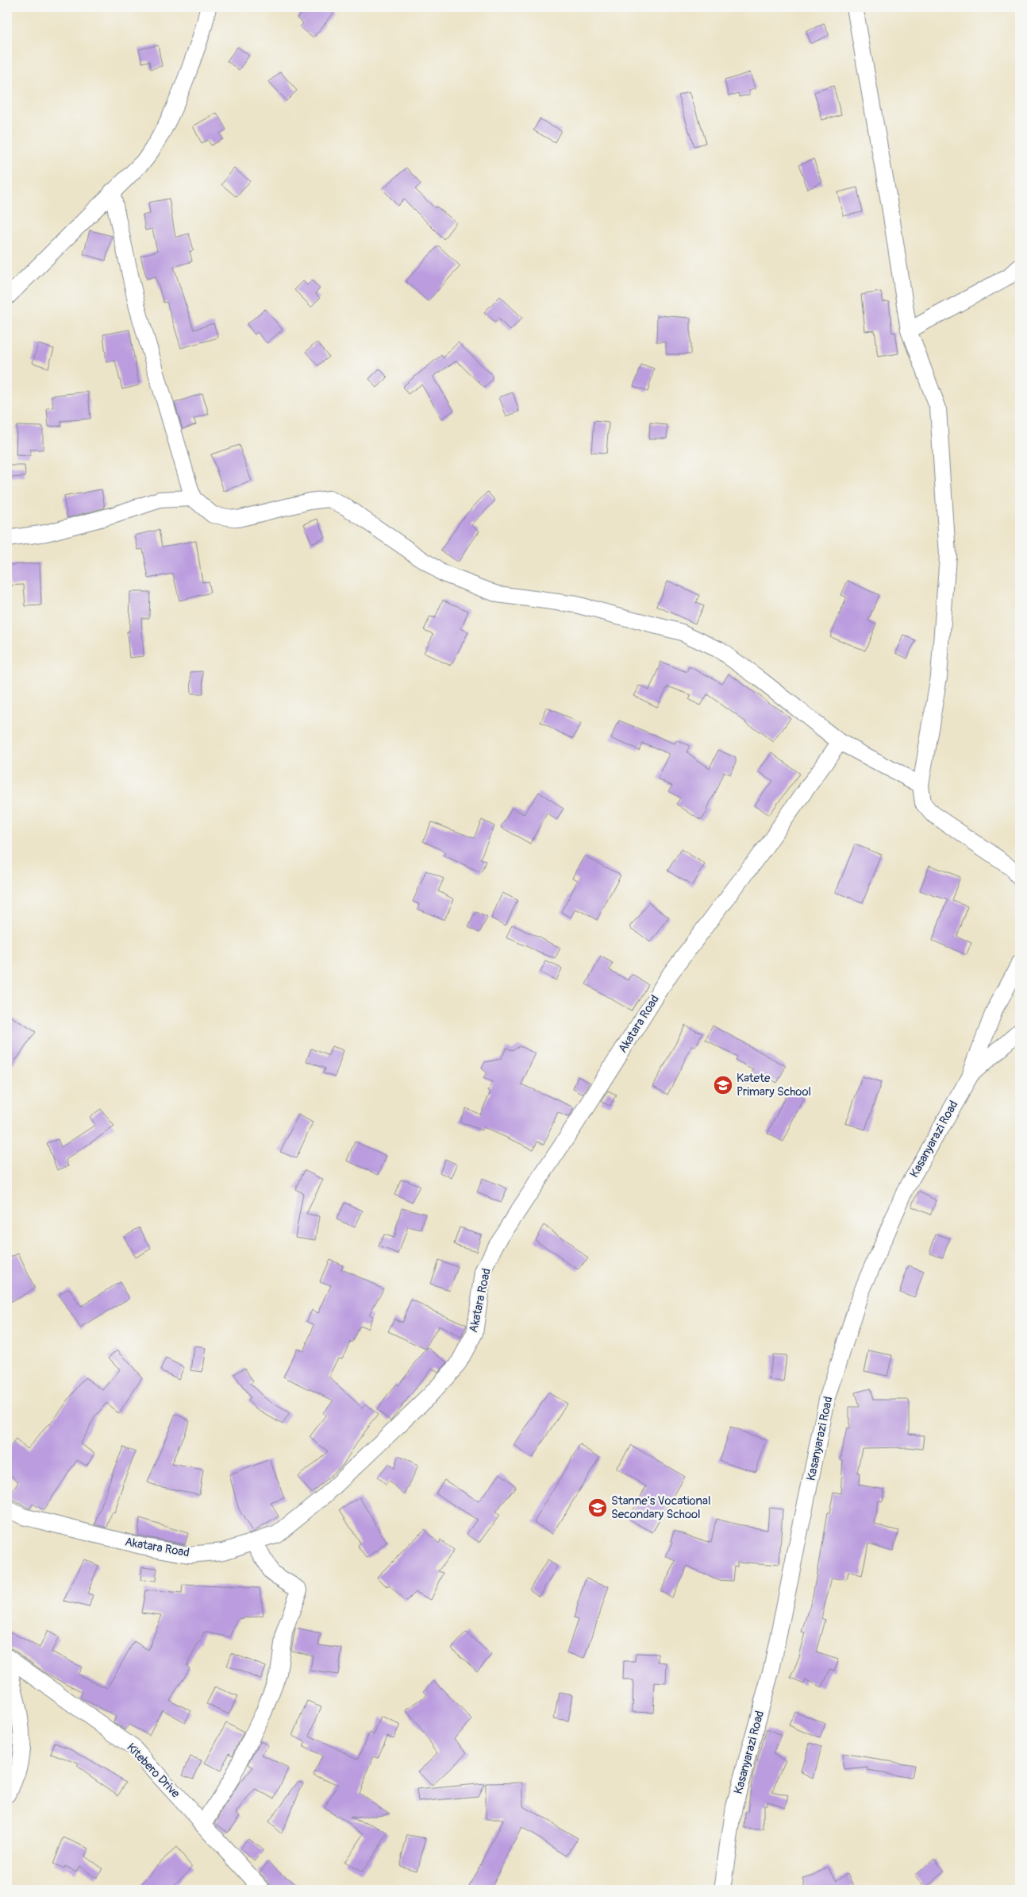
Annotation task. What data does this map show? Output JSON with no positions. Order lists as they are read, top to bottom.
{
  "streets": {
    "street": ["Akatara Road", "Kasanyarazi Road", "Kitebero Drive"]
  },
  "places": {
    "school or university": ["Katete Primary School", "Stanne's Vocational Secondary School"]
  }
}
